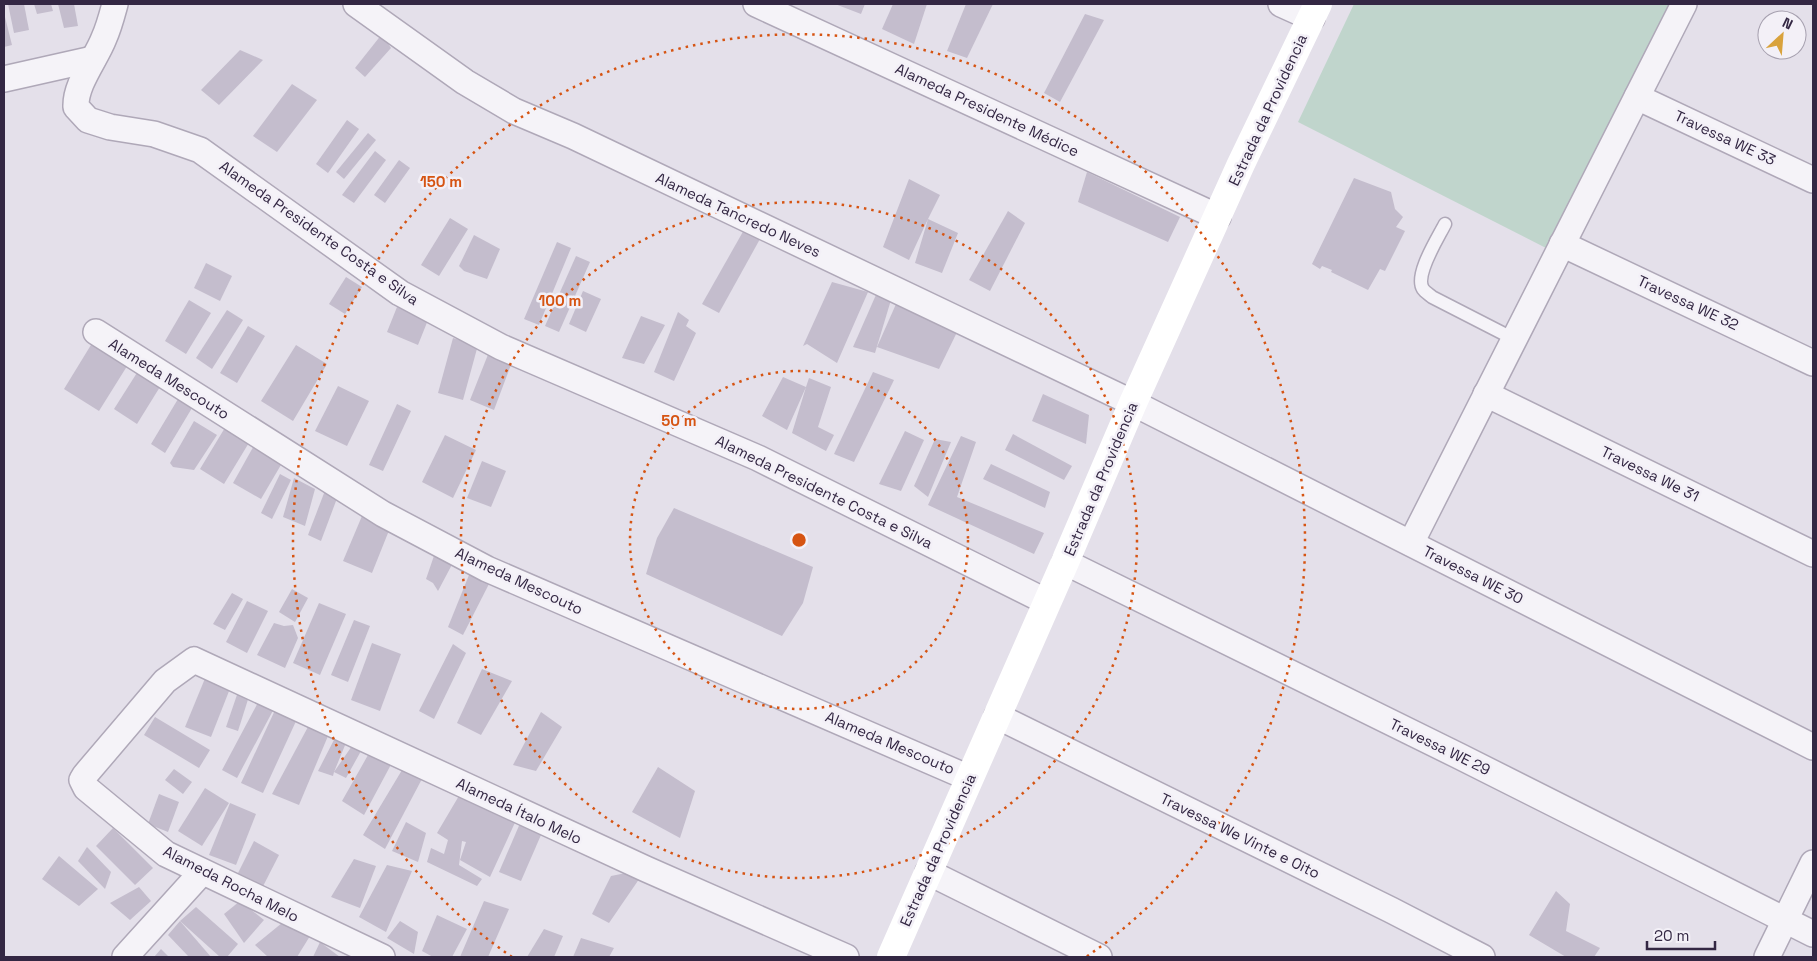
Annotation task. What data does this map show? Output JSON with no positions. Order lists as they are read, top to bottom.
{
  "streets": {
    "main road": ["Estrada da Providencia"],
    "street": [
      "Alameda Presidente Médice",
      "Travessa WE 33",
      "Alameda Tancredo Neves",
      "Alameda Presidente Costa e Silva",
      "Travessa WE 32",
      "Alameda Mescouto",
      "Travessa We 31",
      "Travessa WE 30",
      "Travessa WE 29",
      "Alameda Ítalo Melo",
      "Travessa We Vinte e Oito",
      "Alameda Rocha Melo"
    ]
  },
  "crossings": [
    ["Alameda Presidente Médice", "Estrada da Providencia"],
    ["Estrada da Providencia", "Alameda Tancredo Neves"],
    ["Estrada da Providencia", "Alameda Presidente Costa e Silva"],
    ["Estrada da Providencia", "Alameda Mescouto"],
    ["Estrada da Providencia", "Travessa WE 30"],
    ["Estrada da Providencia", "Travessa WE 29"],
    ["Estrada da Providencia", "Travessa We Vinte e Oito"],
    ["Alameda Tancredo Neves", "Travessa WE 30"],
    ["Alameda Ítalo Melo", "Alameda Rocha Melo"]
  ],
  "scale_bar": "20 m",
  "north": "top right",
  "rings": ["150 m", "100 m", "50 m"]
}
